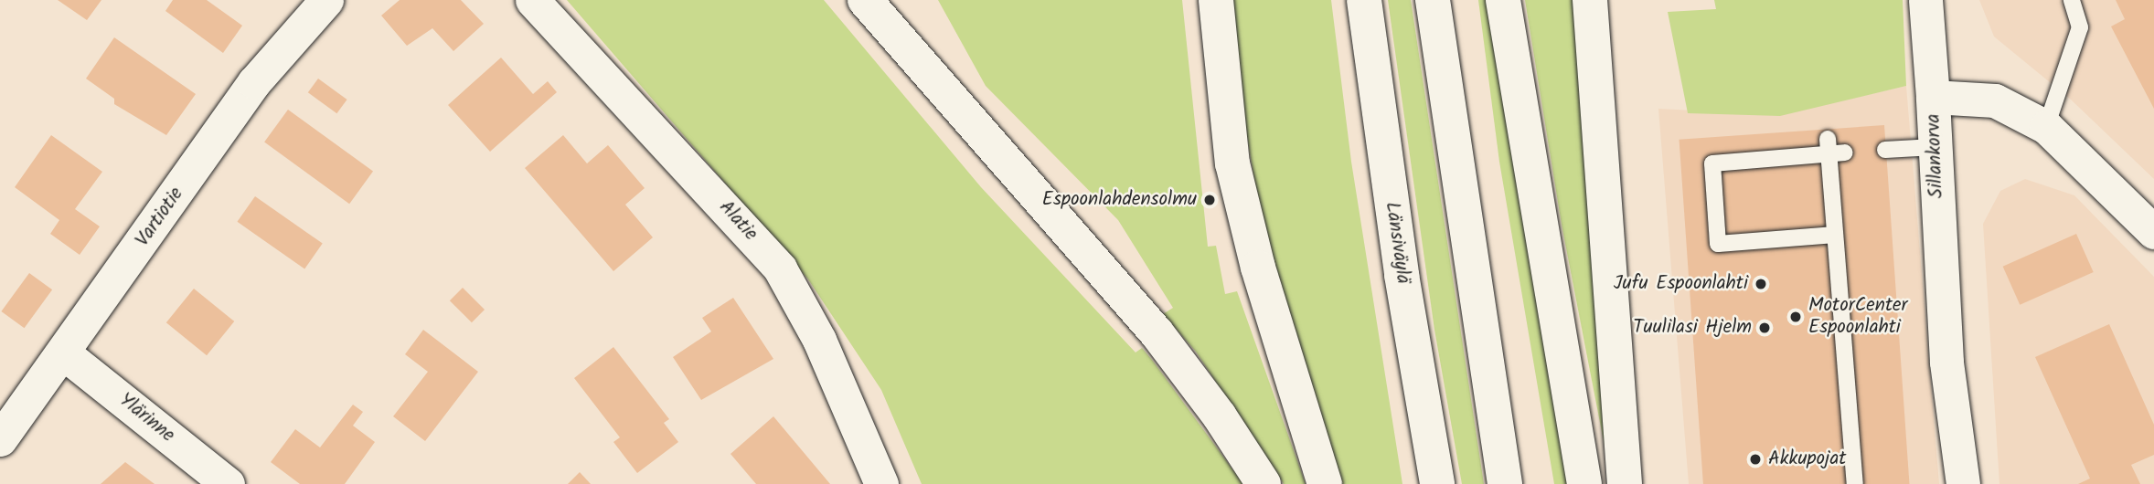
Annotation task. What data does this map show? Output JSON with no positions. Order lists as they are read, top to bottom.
{
  "streets": {
    "highway": ["Länsiväylä"],
    "street": [
      "Sillankorva",
      "Vartiotie",
      "Alatie",
      "Ylärinne"
    ]
  },
  "crossings": [
    ["Vartiotie", "Ylärinne"]
  ],
  "places": [
    "Espoonlahdensolmu",
    "Jufu Espoonlahti",
    "MotorCenter Espoonlahti",
    "Tuulilasi Hjelm",
    "Akkupojat"
  ]
}
